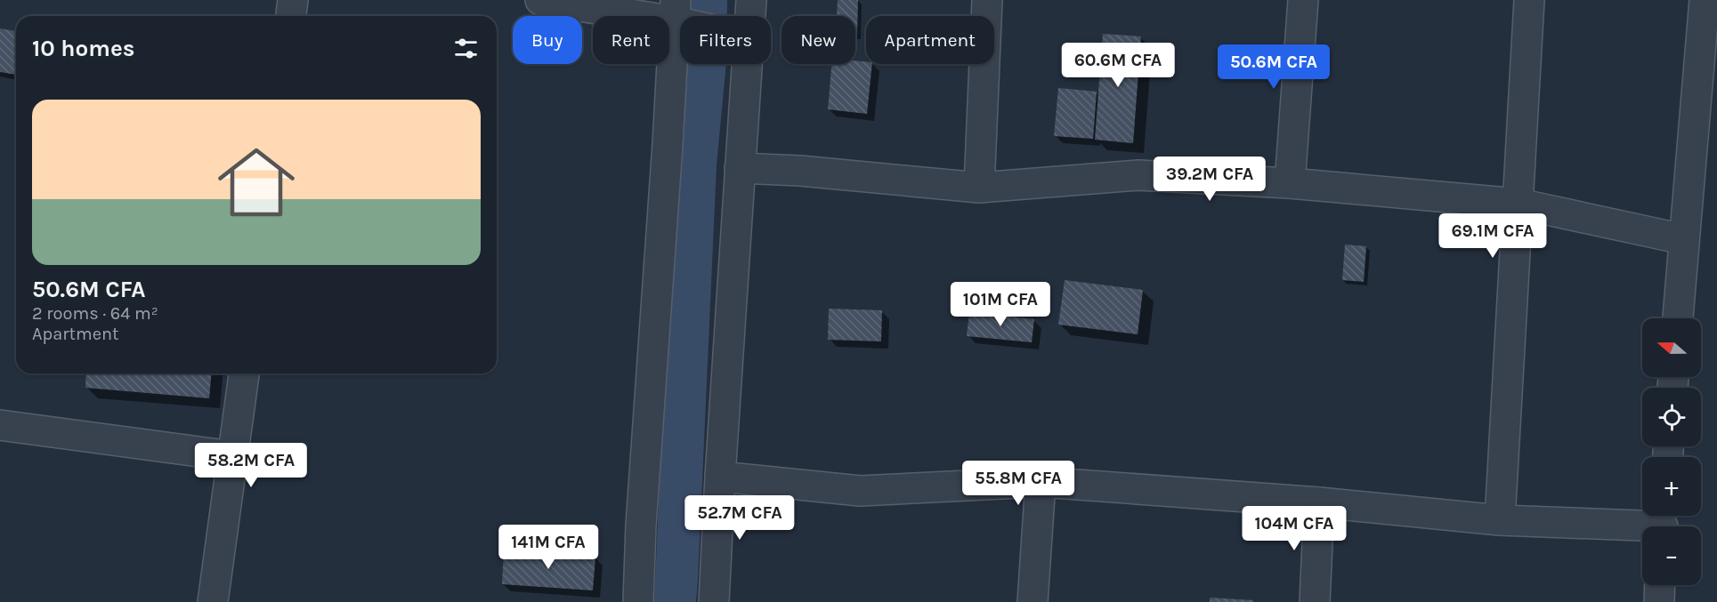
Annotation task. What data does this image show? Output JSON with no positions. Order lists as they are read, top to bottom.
{
  "north": "left",
  "page": {
    "chip": [
      "Buy",
      "Rent",
      "Filters",
      "New",
      "Apartment"
    ],
    "heading": "10 homes",
    "price": [
      "60.6M CFA",
      "50.6M CFA",
      "39.2M CFA",
      "69.1M CFA",
      "101M CFA",
      "58.2M CFA",
      "55.8M CFA",
      "52.7M CFA",
      "104M CFA",
      "141M CFA"
    ],
    "list": [
      {
        "name": "50.6M CFA",
        "note": "2 rooms · 64 m² · Apartment"
      }
    ],
    "map_buttons": ["+", "−"]
  }
}
